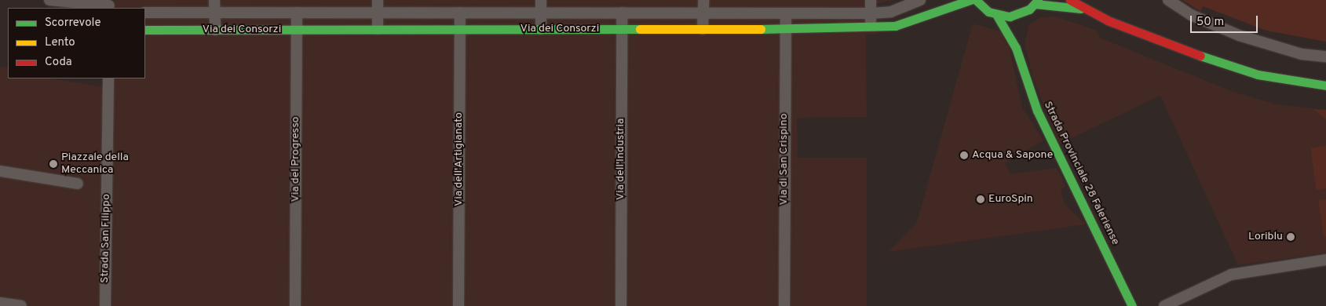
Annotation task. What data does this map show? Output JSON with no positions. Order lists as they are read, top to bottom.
{
  "streets": {
    "street": [
      "Via dei Consorzi",
      "Via del Progresso",
      "Via dell'Artigianato",
      "Via dell'Industria",
      "Via di San Crispino",
      "Strada Provinciale 28 Faleriense",
      "Strada San Filippo"
    ]
  },
  "crossings": [
    ["Via dei Consorzi", "Via del Progresso"],
    ["Via dei Consorzi", "Via dell'Artigianato"],
    ["Via dei Consorzi", "Via dell'Industria"],
    ["Via dei Consorzi", "Via di San Crispino"]
  ],
  "places": [
    "Acqua & Sapone",
    "Piazzale della Meccanica",
    "EuroSpin",
    "Loriblu"
  ],
  "legend": ["Scorrevole", "Lento", "Coda"],
  "scale_bar": "50 m"
}
